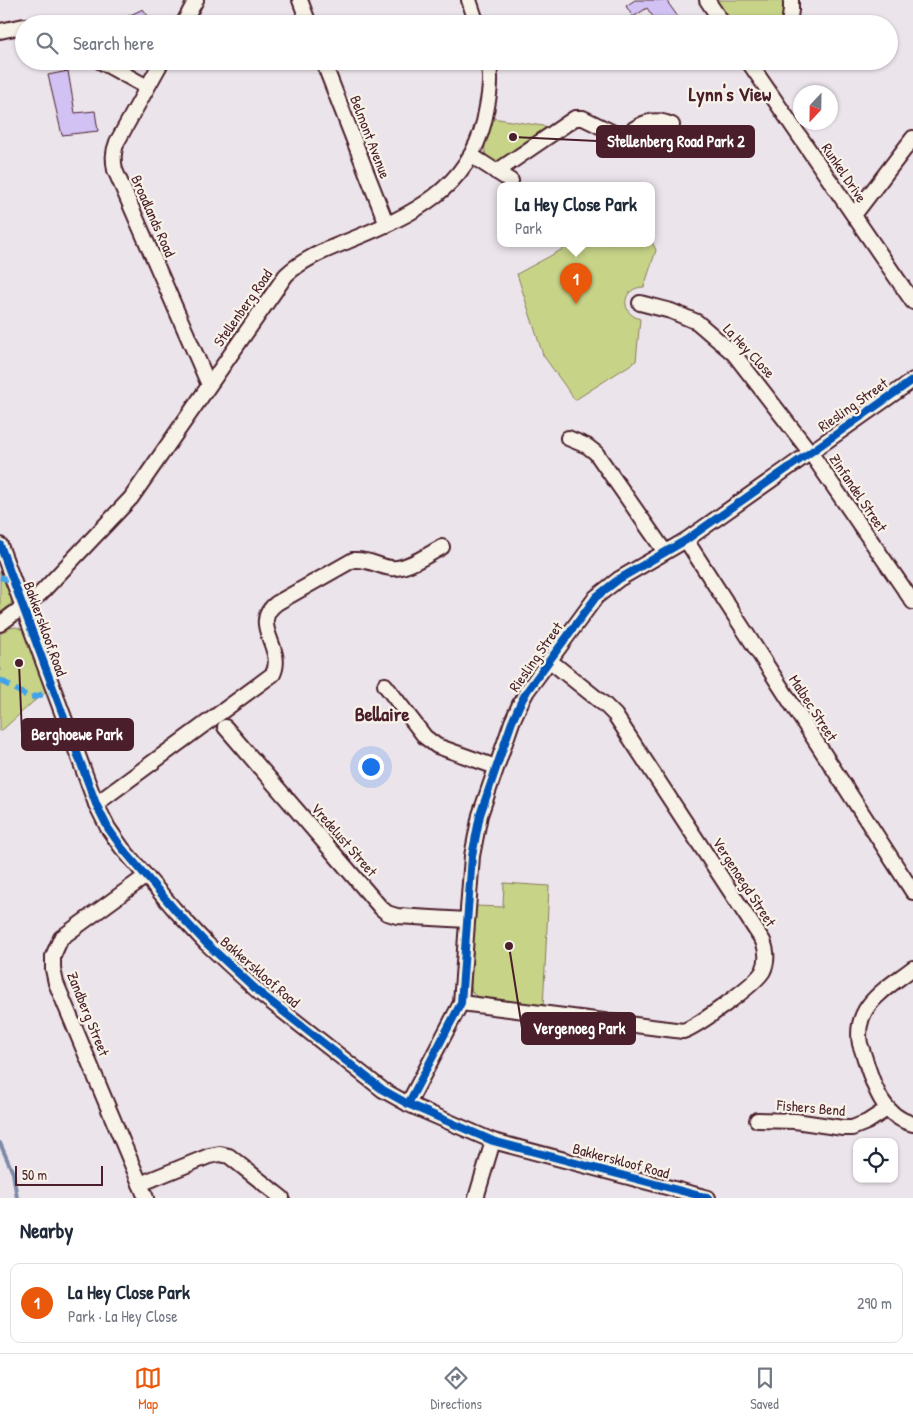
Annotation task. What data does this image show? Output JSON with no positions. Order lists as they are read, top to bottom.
{
  "streets": {
    "street": [
      "Belmont Avenue",
      "Runkel Drive",
      "Broadlands Road",
      "Stellenberg Road",
      "La Hey Close",
      "Riesling Street",
      "Zinfandel Street",
      "Bakkerskloof Road",
      "Malbec Street",
      "Vredelust Street",
      "Vergenoegd Street",
      "Zandberg Street",
      "Fishers Bend"
    ]
  },
  "crossings": [
    ["Belmont Avenue", "Stellenberg Road"],
    ["Broadlands Road", "Stellenberg Road"],
    ["Stellenberg Road", "Bakkerskloof Road"],
    ["La Hey Close", "Riesling Street"],
    ["La Hey Close", "Zinfandel Street"],
    ["Riesling Street", "Zinfandel Street"],
    ["Riesling Street", "Bakkerskloof Road"],
    ["Riesling Street", "Malbec Street"],
    ["Riesling Street", "Vredelust Street"],
    ["Riesling Street", "Vergenoegd Street"],
    ["Bakkerskloof Road", "Zandberg Street"]
  ],
  "districts": ["Lynn's View", "Bellaire"],
  "places": ["Stellenberg Road Park 2", "Berghoewe Park", "Vergenoeg Park"],
  "scale_bar": "50 m",
  "north": "bottom",
  "page": {
    "search": "Search here",
    "popup": ["La Hey Close Park", "Park"],
    "pins": "1",
    "scale": "50 m",
    "heading": "Nearby",
    "list": [
      {
        "mark": "1",
        "name": "La Hey Close Park",
        "note": "Park · La Hey Close",
        "value": "290 m"
      }
    ],
    "nav": ["Map", "Directions", "Saved"]
  }
}
